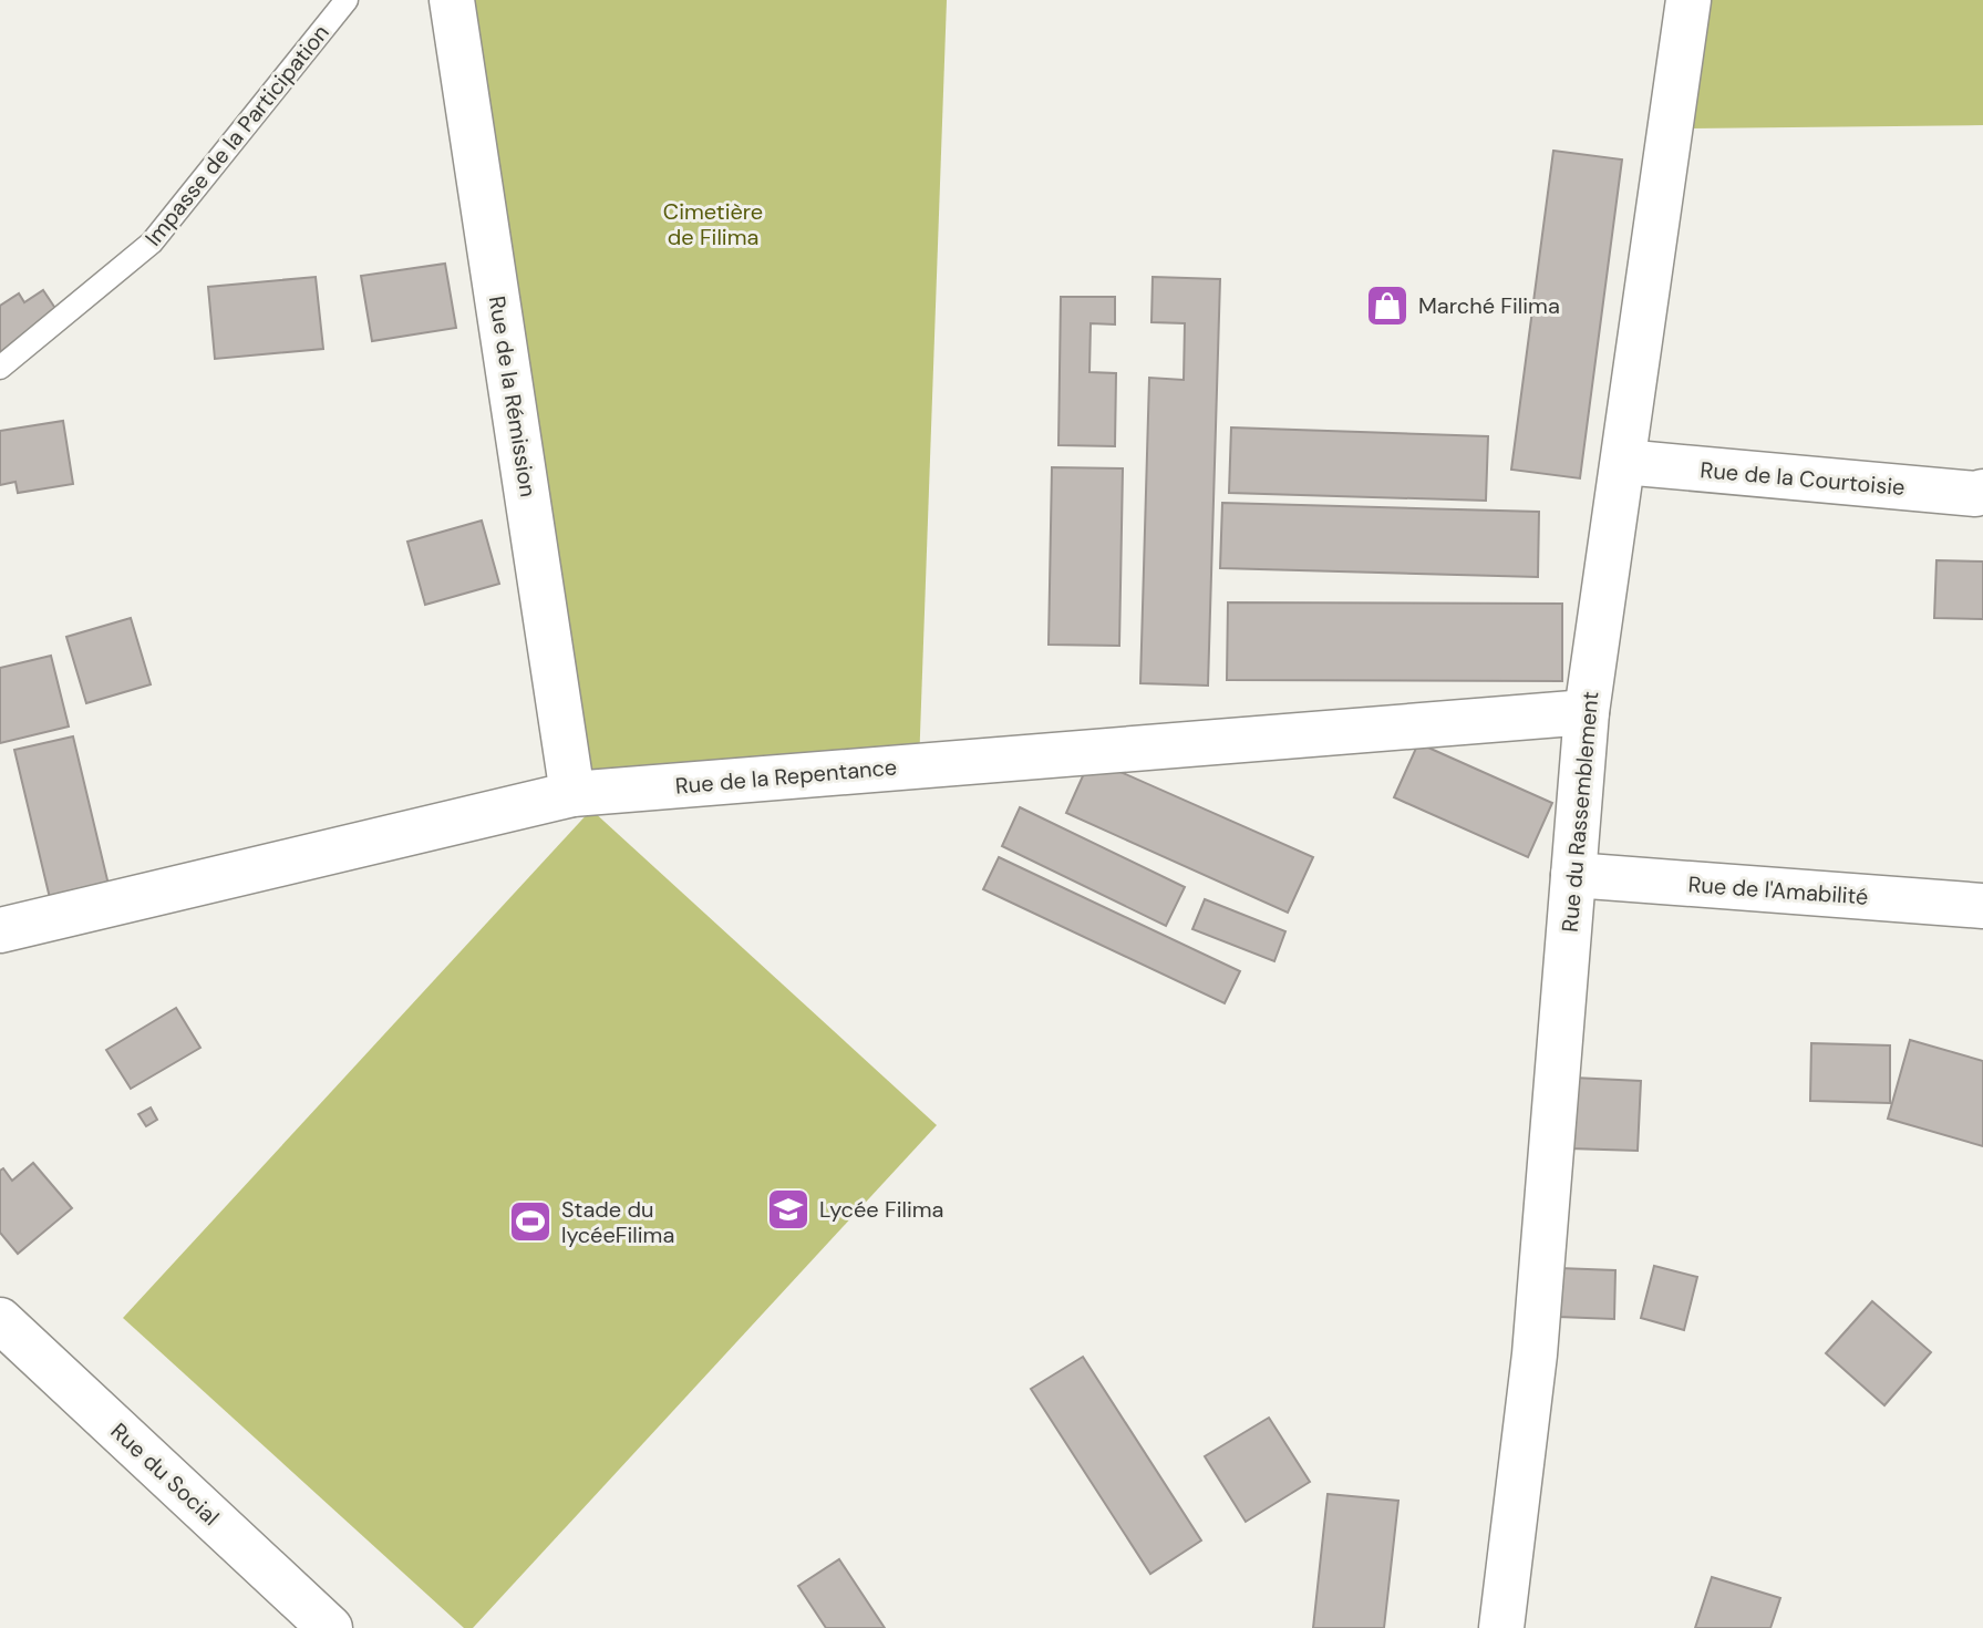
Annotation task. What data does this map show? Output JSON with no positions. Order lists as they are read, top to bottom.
{
  "streets": {
    "street": [
      "Rue de la Rémission",
      "Rue de la Courtoisie",
      "Rue de la Repentance",
      "Rue du Rassemblement",
      "Rue de l'Amabilité",
      "Rue du Social"
    ],
    "lane": ["Impasse de la Participation"]
  },
  "crossings": [
    ["Rue de la Rémission", "Rue de la Repentance"],
    ["Rue de la Courtoisie", "Rue du Rassemblement"],
    ["Rue de la Repentance", "Rue du Rassemblement"],
    ["Rue du Rassemblement", "Rue de l'Amabilité"]
  ],
  "parks": ["Cimetière de Filima"],
  "places": {
    "shop": ["Marché Filima"],
    "school or university": ["Lycée Filima"],
    "sports": ["Stade du lycéeFilima"]
  }
}
